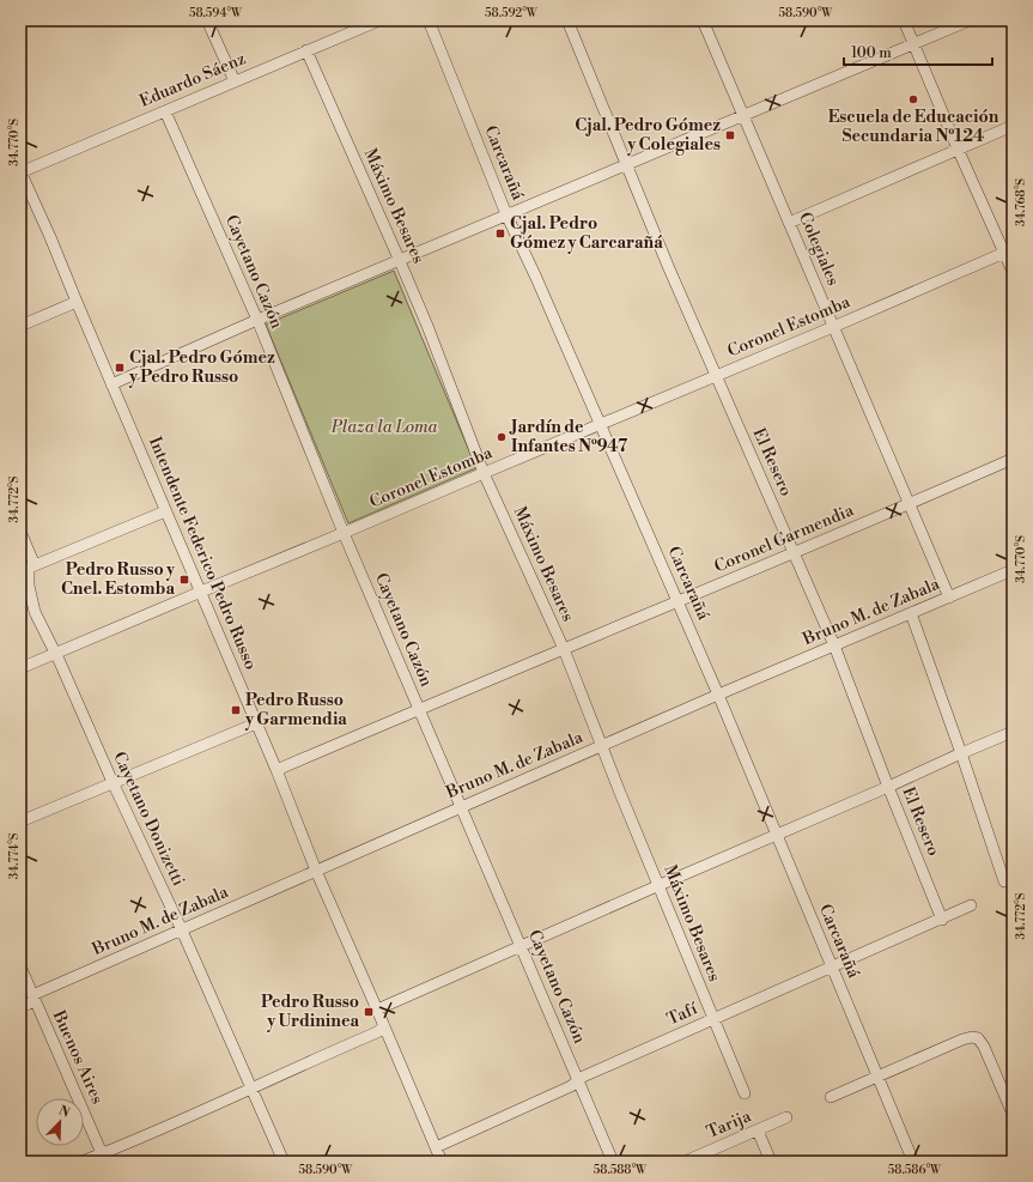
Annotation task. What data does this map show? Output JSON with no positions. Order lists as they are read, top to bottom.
{
  "streets": {
    "street": [
      "Eduardo Sáenz",
      "Carcarañá",
      "Máximo Besares",
      "Colegiales",
      "Cayetano Cazón",
      "Coronel Estomba",
      "El Resero",
      "Coronel Garmendia",
      "Intendente Federico Pedro Russo",
      "Bruno M. de Zabala",
      "Cayetano Donizetti",
      "Tafí",
      "Buenos Aires",
      "Tarija"
    ]
  },
  "crossings": [
    ["Eduardo Sáenz", "Máximo Besares"],
    ["Eduardo Sáenz", "Cayetano Cazón"],
    ["Eduardo Sáenz", "Intendente Federico Pedro Russo"],
    ["Carcarañá", "Coronel Estomba"],
    ["Carcarañá", "Coronel Garmendia"],
    ["Carcarañá", "Bruno M. de Zabala"],
    ["Carcarañá", "Tafí"],
    ["Máximo Besares", "Coronel Estomba"],
    ["Máximo Besares", "Coronel Garmendia"],
    ["Máximo Besares", "Bruno M. de Zabala"],
    ["Máximo Besares", "Tafí"],
    ["Colegiales", "Coronel Estomba"],
    ["Colegiales", "Coronel Garmendia"],
    ["Colegiales", "Bruno M. de Zabala"],
    ["Cayetano Cazón", "Coronel Estomba"],
    ["Cayetano Cazón", "Coronel Garmendia"],
    ["Cayetano Cazón", "Bruno M. de Zabala"],
    ["Cayetano Cazón", "Tafí"],
    ["Coronel Estomba", "El Resero"],
    ["Coronel Estomba", "Intendente Federico Pedro Russo"],
    ["Coronel Estomba", "Cayetano Donizetti"],
    ["El Resero", "Coronel Garmendia"],
    ["El Resero", "Bruno M. de Zabala"],
    ["El Resero", "Tafí"],
    ["Coronel Garmendia", "Intendente Federico Pedro Russo"],
    ["Intendente Federico Pedro Russo", "Bruno M. de Zabala"],
    ["Intendente Federico Pedro Russo", "Tafí"],
    ["Bruno M. de Zabala", "Cayetano Donizetti"],
    ["Bruno M. de Zabala", "Buenos Aires"]
  ],
  "parks": ["Plaza la Loma"],
  "places": {
    "other": ["Escuela de Educación Secundaria Nº124", "Jardín de Infantes Nº947"],
    "transit": [
      "Cjal. Pedro Gómez y Colegiales",
      "Cjal. Pedro Gómez y Carcarañá",
      "Cjal. Pedro Gómez y Pedro Russo",
      "Pedro Russo y Cnel. Estomba",
      "Pedro Russo y Garmendia",
      "Pedro Russo y Urdininea"
    ]
  },
  "scale_bar": "100 m",
  "north": "top right",
  "coordinates": [
    "58.594°W",
    "58.592°W",
    "58.590°W",
    "34.770°S",
    "34.768°S",
    "34.772°S",
    "34.774°S",
    "58.588°W",
    "58.586°W"
  ]
}
